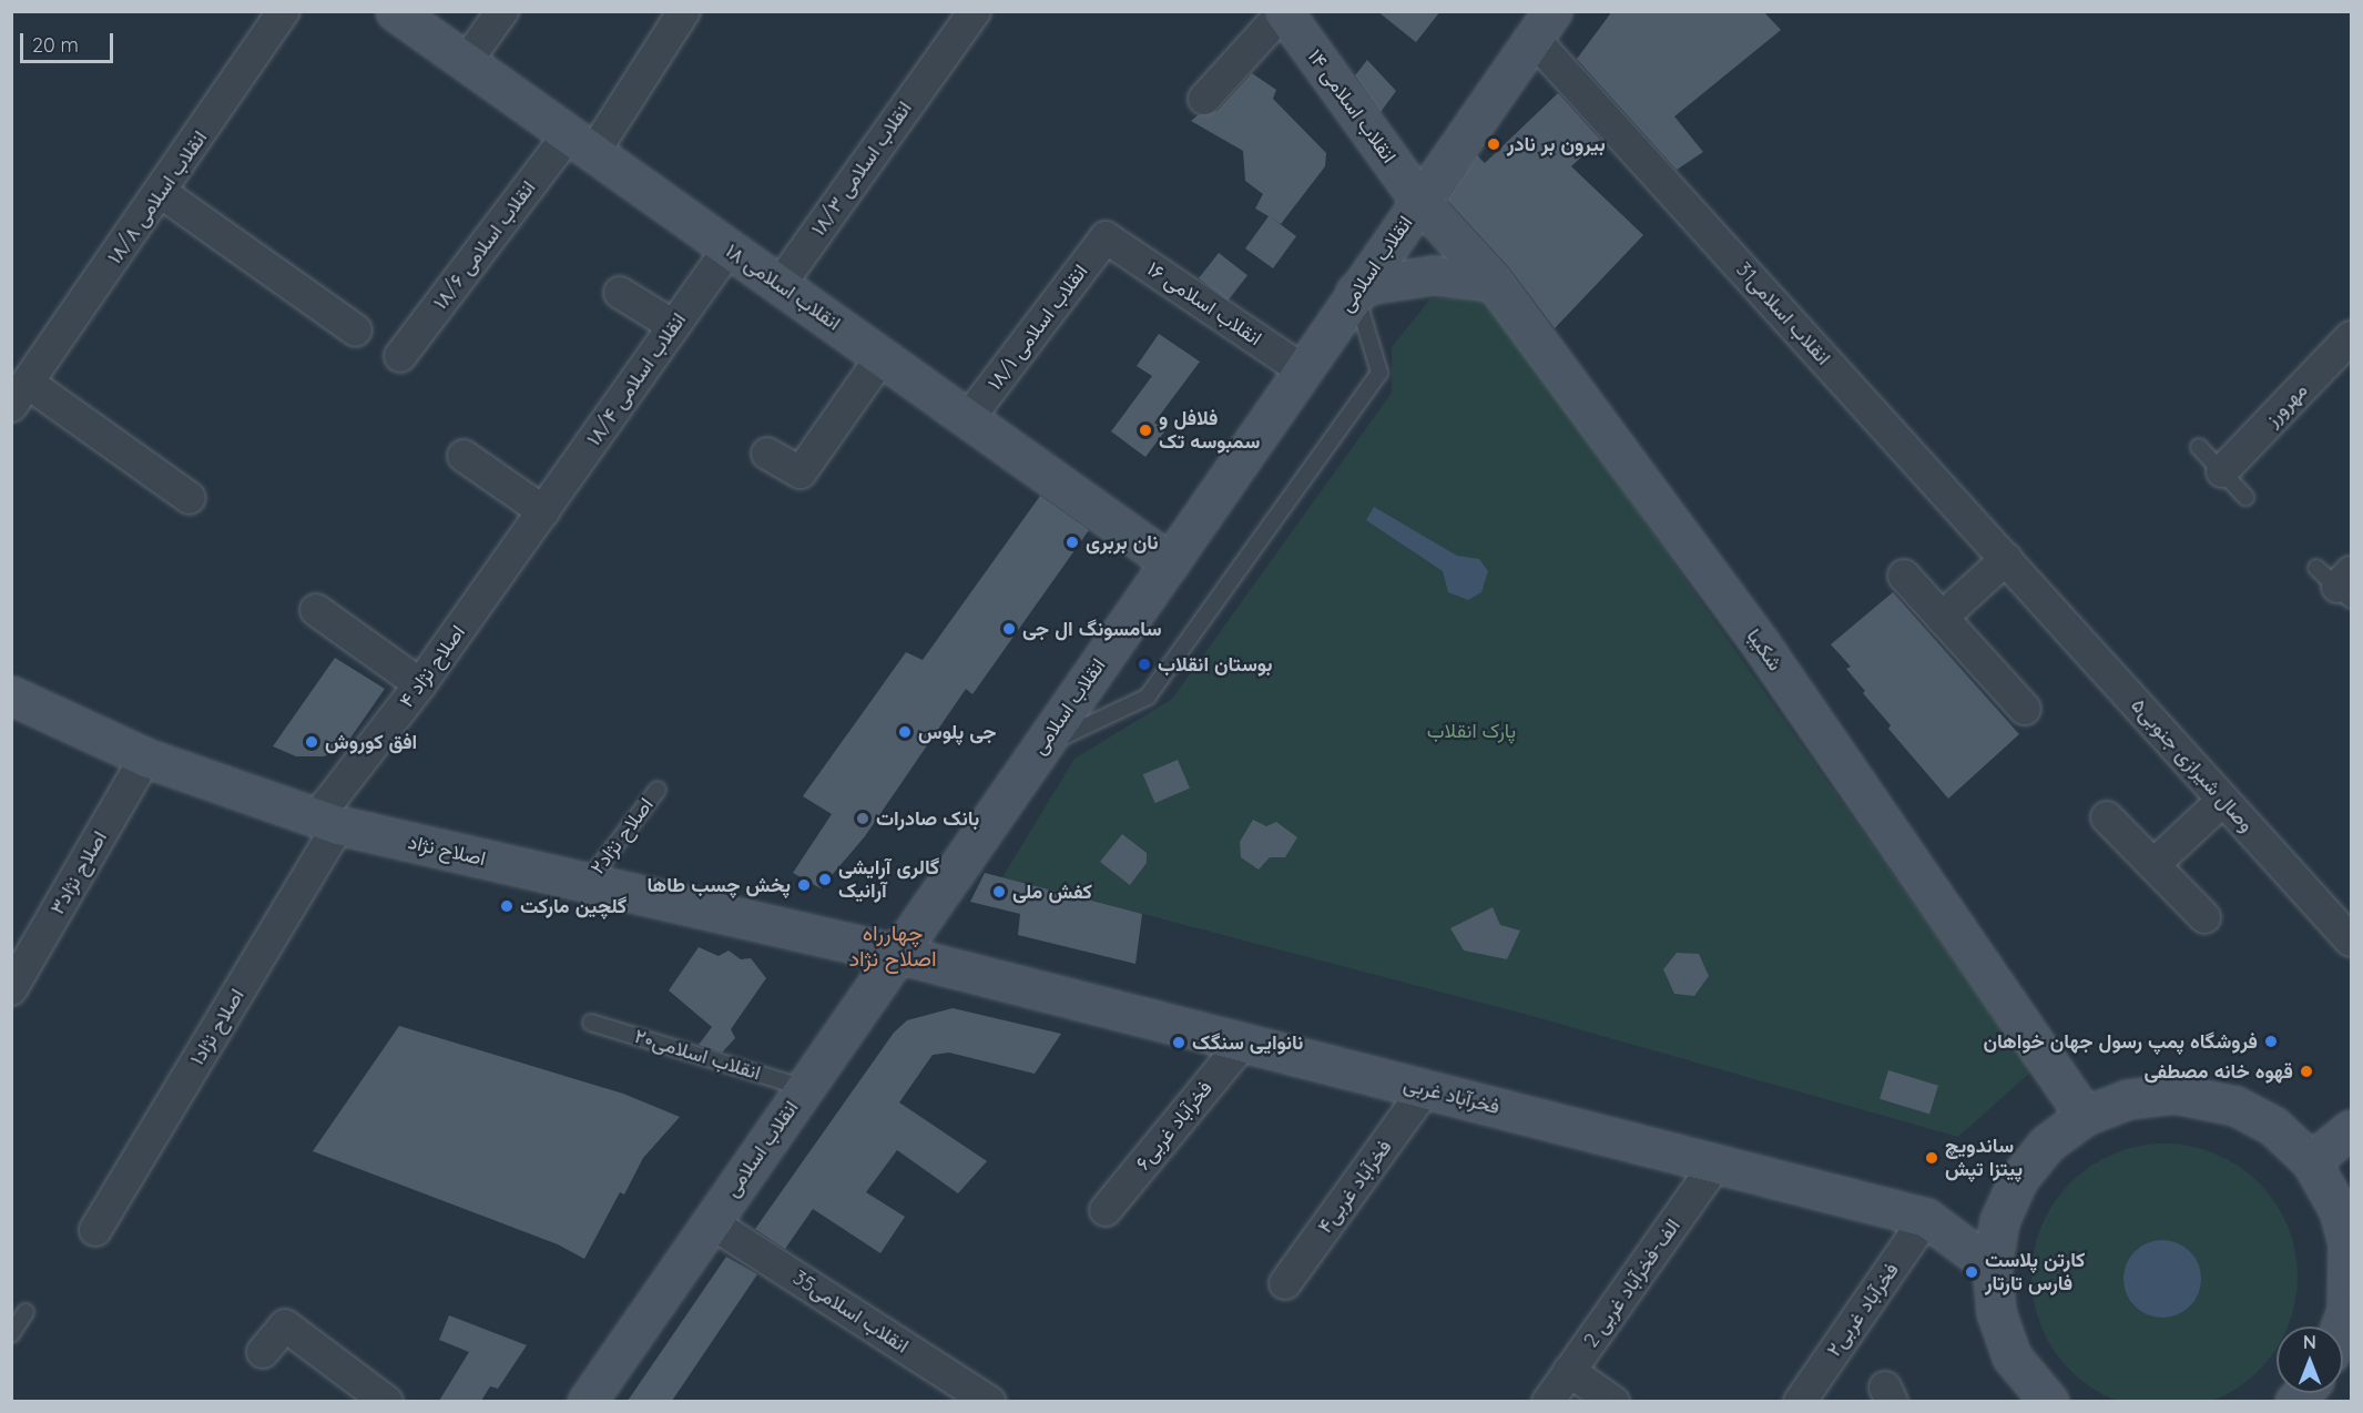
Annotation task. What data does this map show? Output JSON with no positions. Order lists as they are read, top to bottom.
{
  "streets": {
    "main road": [
      "۱۴ انقلاب اسلامی",
      "انقلاب اسلامی",
      "۱۸ انقلاب اسلامی",
      "شکیبا",
      "اصلاح نژاد",
      "فخرآباد غربی"
    ],
    "street": [
      "۱۸/۳ انقلاب اسلامی",
      "۱۸/۸ انقلاب اسلامی",
      "۱۸/۶ انقلاب اسلامی",
      "۱۶ انقلاب اسلامی",
      "31انقلاب اسلامی",
      "۱۸/۱ انقلاب اسلامی",
      "۱۸/۴ انقلاب اسلامی",
      "مهرورز",
      "۴ اصلاح نژاد",
      "۵وصال شیرازی جنوبی",
      "اصلاح نژاد۳",
      "اصلاح نژاد۱",
      "۶فخرآباد غربی",
      "۴فخرآباد غربی",
      "2 الف-فخرآباد غربی",
      "۲فخرآباد غربی",
      "35انقلاب اسلامی"
    ],
    "lane": ["اصلاح نژاد۲", "انقلاب اسلامی۲۰"]
  },
  "crossings": [
    ["۱۴ انقلاب اسلامی", "انقلاب اسلامی"],
    ["۱۴ انقلاب اسلامی", "شکیبا"],
    ["۱۸/۳ انقلاب اسلامی", "۱۸ انقلاب اسلامی"],
    ["۱۸/۶ انقلاب اسلامی", "۱۸ انقلاب اسلامی"],
    ["انقلاب اسلامی", "۱۸ انقلاب اسلامی"],
    ["انقلاب اسلامی", "۱۶ انقلاب اسلامی"],
    ["انقلاب اسلامی", "31انقلاب اسلامی"],
    ["انقلاب اسلامی", "شکیبا"],
    ["انقلاب اسلامی", "اصلاح نژاد"],
    ["انقلاب اسلامی", "انقلاب اسلامی۲۰"],
    ["انقلاب اسلامی", "فخرآباد غربی"],
    ["انقلاب اسلامی", "35انقلاب اسلامی"],
    ["۱۸ انقلاب اسلامی", "۱۸/۱ انقلاب اسلامی"],
    ["۱۸ انقلاب اسلامی", "۱۸/۴ انقلاب اسلامی"],
    ["۱۶ انقلاب اسلامی", "۱۸/۱ انقلاب اسلامی"],
    ["31انقلاب اسلامی", "۵وصال شیرازی جنوبی"],
    ["۱۸/۴ انقلاب اسلامی", "۴ اصلاح نژاد"],
    ["۴ اصلاح نژاد", "اصلاح نژاد"],
    ["۴ اصلاح نژاد", "اصلاح نژاد۱"],
    ["اصلاح نژاد۲", "اصلاح نژاد"],
    ["اصلاح نژاد", "اصلاح نژاد۳"],
    ["اصلاح نژاد", "اصلاح نژاد۱"],
    ["اصلاح نژاد", "فخرآباد غربی"],
    ["فخرآباد غربی", "۶فخرآباد غربی"],
    ["فخرآباد غربی", "۴فخرآباد غربی"],
    ["فخرآباد غربی", "2 الف-فخرآباد غربی"],
    ["فخرآباد غربی", "۲فخرآباد غربی"]
  ],
  "districts": ["چهارراه اصلاح نژاد"],
  "parks": ["پارک انقلاب"],
  "places": [
    "بیرون بر نادر",
    "فلافل و سمبوسه تک",
    "نان بربری",
    "سامسونگ ال جی",
    "بوستان انقلاب",
    "جی پلوس",
    "افق کوروش",
    "بانک صادرات",
    "گالری آرایشی آرانیک",
    "پخش چسب طاها",
    "کفش ملی",
    "گلچین مارکت",
    "فروشگاه پمپ رسول جهان خواهان",
    "نانوایی سنگک",
    "قهوه خانه مصطفی",
    "ساندویچ پیتزا تپش",
    "کارتن پلاست فارس تارتار"
  ],
  "scale_bar": "20 m",
  "north": "top"
}
